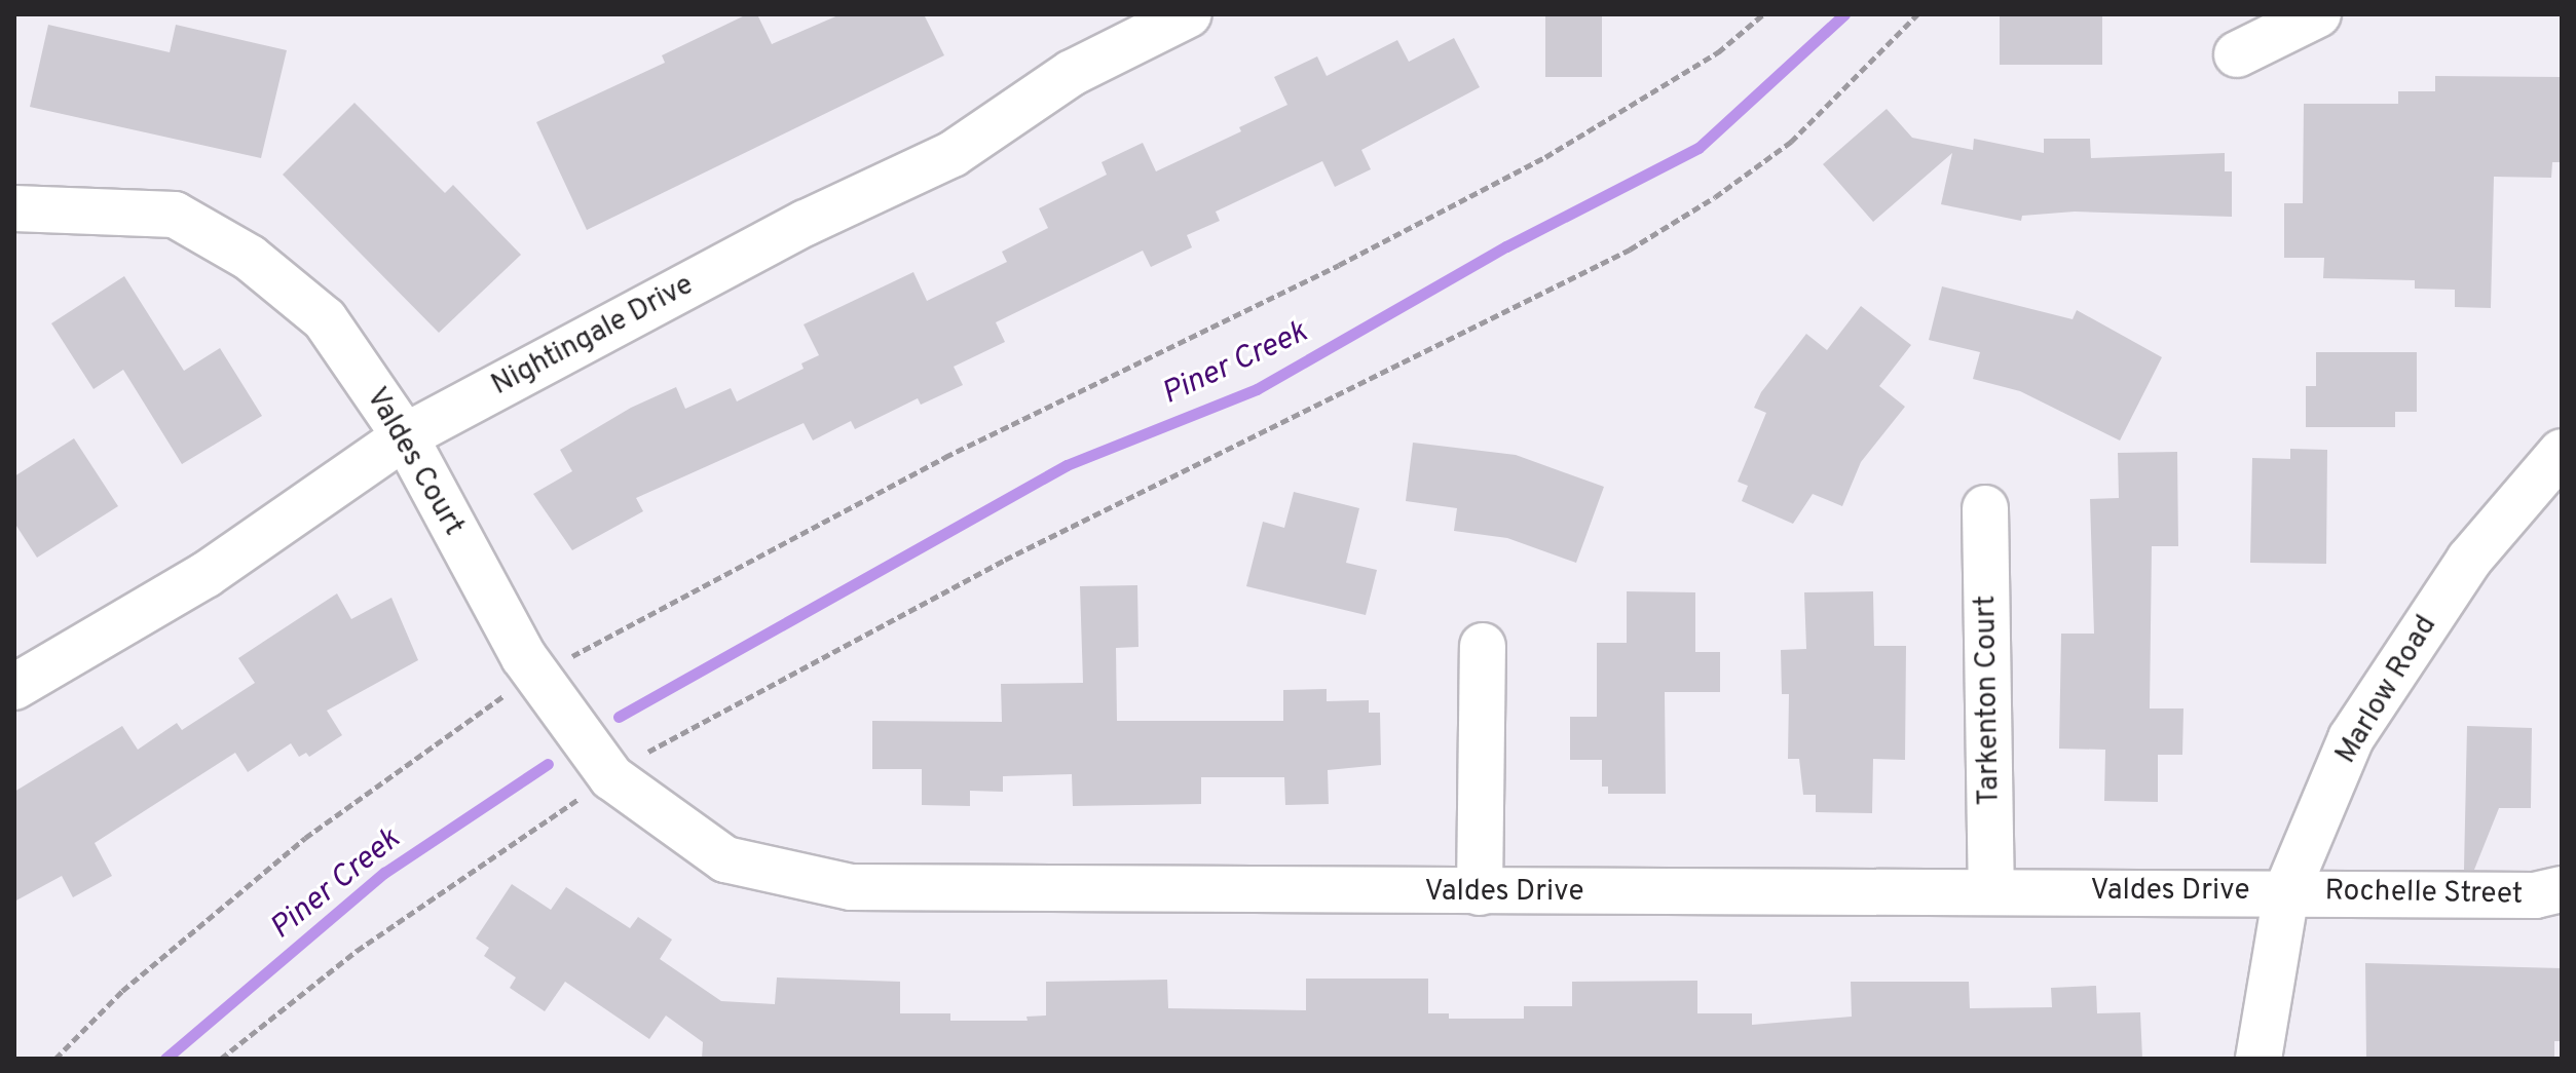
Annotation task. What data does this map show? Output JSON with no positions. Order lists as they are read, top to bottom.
{
  "streets": {
    "street": [
      "Nightingale Drive",
      "Valdes Court",
      "Marlow Road",
      "Tarkenton Court",
      "Valdes Drive",
      "Rochelle Street"
    ]
  },
  "crossings": [
    ["Nightingale Drive", "Valdes Court"],
    ["Valdes Court", "Valdes Drive"],
    ["Marlow Road", "Valdes Drive"],
    ["Marlow Road", "Rochelle Street"],
    ["Tarkenton Court", "Valdes Drive"],
    ["Valdes Drive", "Rochelle Street"]
  ],
  "water": ["Piner Creek"]
}
